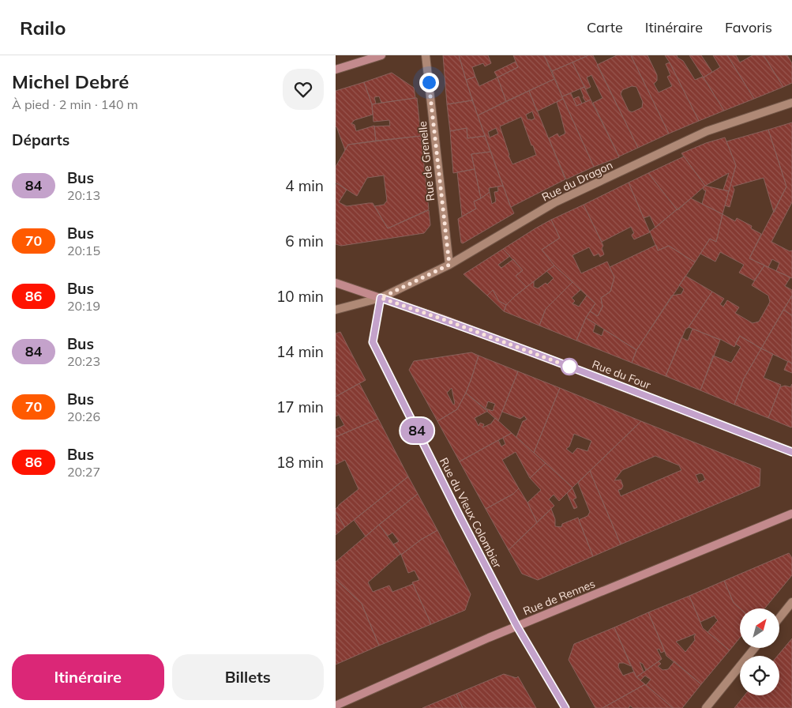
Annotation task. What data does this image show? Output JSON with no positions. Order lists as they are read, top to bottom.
{
  "streets": {
    "street": [
      "Rue de Grenelle",
      "Rue du Dragon",
      "Rue du Four",
      "Rue du Vieux Colombier",
      "Rue de Rennes"
    ]
  },
  "crossings": [
    ["Rue de Grenelle", "Rue du Dragon"],
    ["Rue du Dragon", "Rue du Four"],
    ["Rue du Dragon", "Rue du Vieux Colombier"],
    ["Rue du Four", "Rue du Vieux Colombier"],
    ["Rue du Vieux Colombier", "Rue de Rennes"]
  ],
  "lines": ["bus line 84"],
  "north": "top right",
  "page": {
    "header": "Railo",
    "nav": ["Carte", "Itinéraire", "Favoris"],
    "heading": [
      ["Michel Debré", "À pied · 2 min · 140 m"],
      "Départs"
    ],
    "on_map": "84",
    "list": [
      {
        "mark": "84",
        "name": "Bus",
        "note": "20:13",
        "value": "4 min"
      },
      {
        "mark": "70",
        "name": "Bus",
        "note": "20:15",
        "value": "6 min"
      },
      {
        "mark": "86",
        "name": "Bus",
        "note": "20:19",
        "value": "10 min"
      },
      {
        "mark": "84",
        "name": "Bus",
        "note": "20:23",
        "value": "14 min"
      },
      {
        "mark": "70",
        "name": "Bus",
        "note": "20:26",
        "value": "17 min"
      },
      {
        "mark": "86",
        "name": "Bus",
        "note": "20:27",
        "value": "18 min"
      }
    ],
    "buttons": ["Itinéraire", "Billets"]
  }
}
